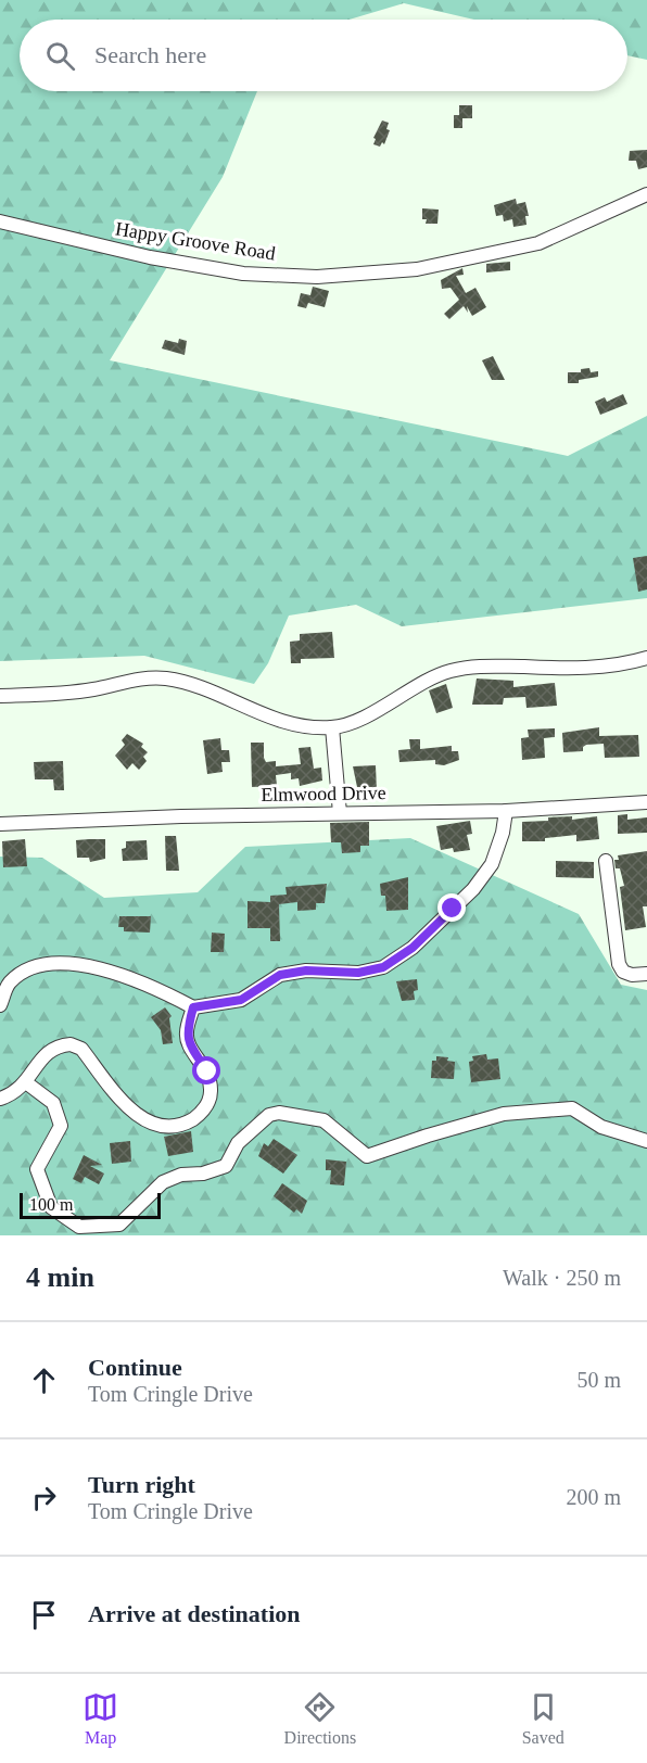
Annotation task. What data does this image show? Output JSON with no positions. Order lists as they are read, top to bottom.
{
  "streets": {
    "street": ["Happy Groove Road", "Elmwood Drive"]
  },
  "scale_bar": "100 m",
  "page": {
    "search": "Search here",
    "scale": "100 m",
    "heading": ["4 min", "Walk · 250 m"],
    "list": [
      ["Continue", "Tom Cringle Drive", "50 m"],
      ["Turn right", "Tom Cringle Drive", "200 m"],
      "Arrive at destination"
    ],
    "nav": ["Map", "Directions", "Saved"]
  }
}
